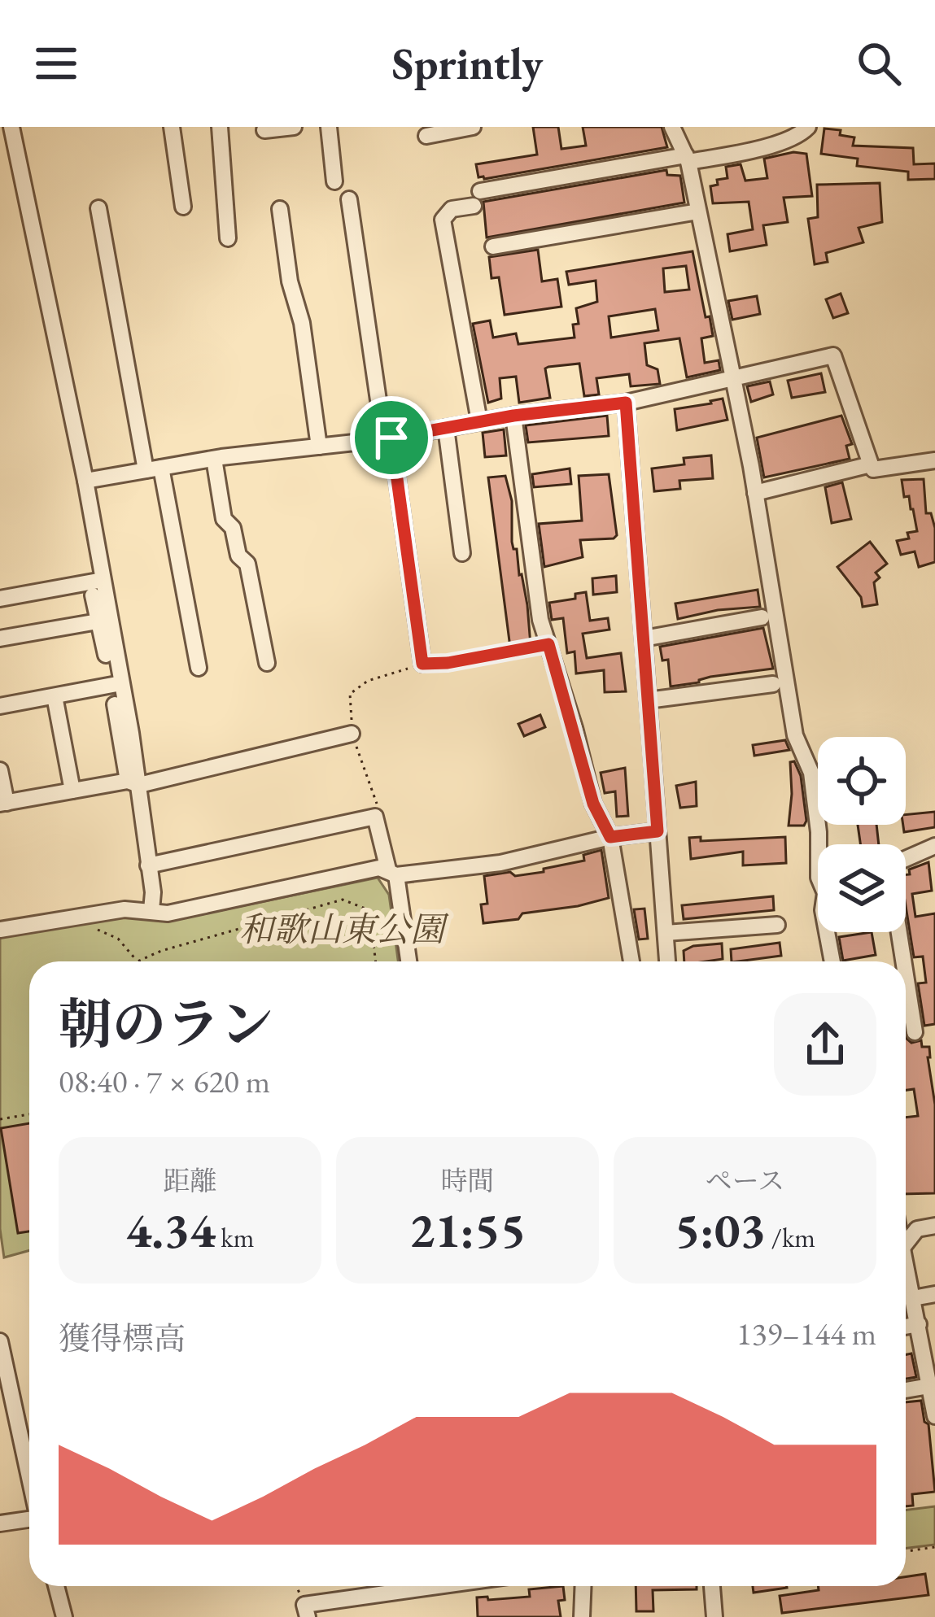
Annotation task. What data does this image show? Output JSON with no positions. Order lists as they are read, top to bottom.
{
  "parks": ["和歌山東公園"],
  "page": {
    "header": "Sprintly",
    "heading": ["朝のラン", "08:40 · 7 × 620 m"],
    "stats": [
      ["距離", "4.34 km"],
      ["時間", "21:55"],
      ["ペース", "5:03 /km"]
    ],
    "chart": ["獲得標高", "139–144 m"]
  }
}
